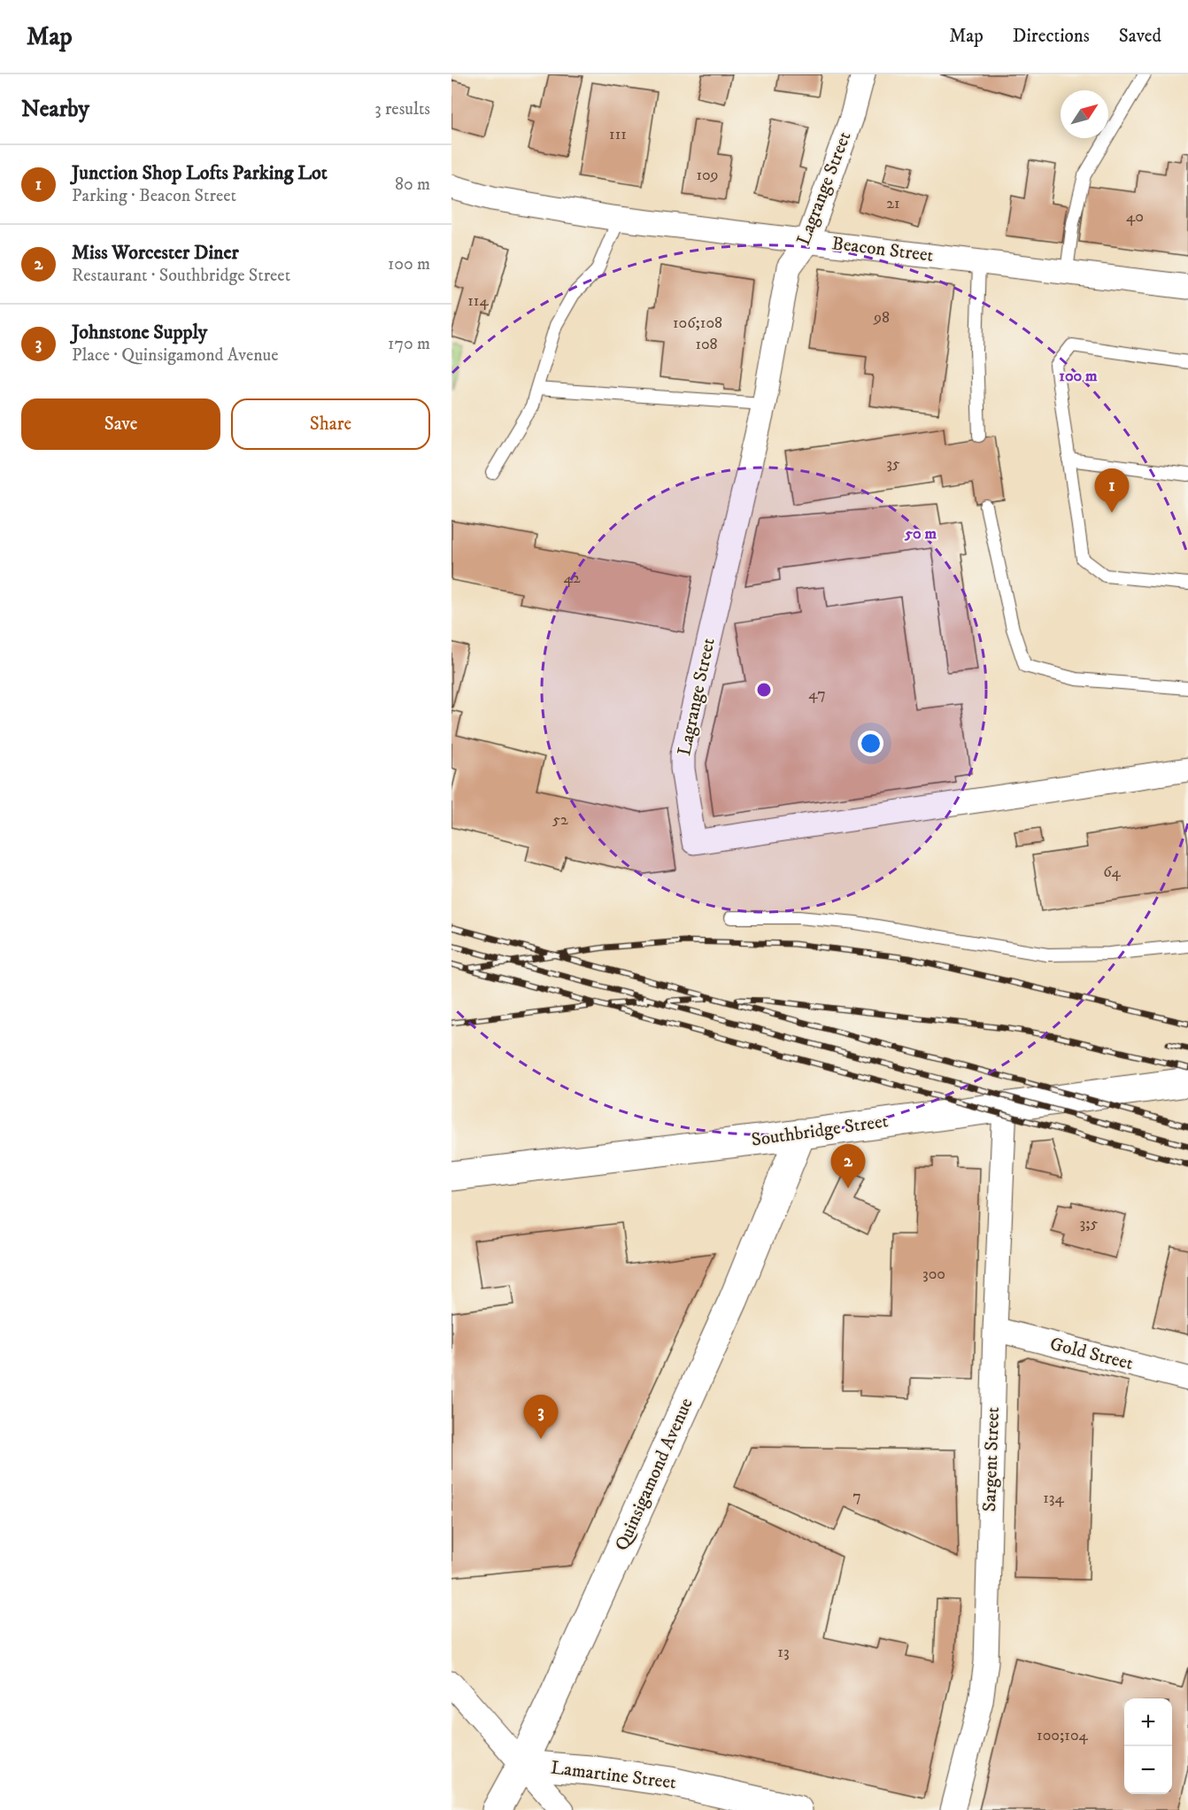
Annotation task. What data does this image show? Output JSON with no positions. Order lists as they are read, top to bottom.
{
  "streets": {
    "main road": ["Southbridge Street", "Quinsigamond Avenue", "Lamartine Street"],
    "street": [
      "Lagrange Street",
      "Beacon Street",
      "Gold Street",
      "Sargent Street"
    ]
  },
  "crossings": [
    ["Lagrange Street", "Beacon Street"],
    ["Southbridge Street", "Sargent Street"],
    ["Southbridge Street", "Quinsigamond Avenue"],
    ["Gold Street", "Sargent Street"],
    ["Quinsigamond Avenue", "Lamartine Street"]
  ],
  "house_numbers": [
    "111",
    "109",
    "21",
    "40",
    "114",
    "98",
    "106;108",
    "108",
    "35",
    "42",
    "47",
    "52",
    "64",
    "3;5",
    "300",
    "7",
    "134",
    "13",
    "100;104"
  ],
  "north": "top right",
  "page": {
    "header": "Map",
    "nav": ["Map", "Directions", "Saved"],
    "heading": ["Nearby", "3 results"],
    "list": [
      {
        "mark": "1",
        "name": "Junction Shop Lofts Parking Lot",
        "note": "Parking · Beacon Street",
        "value": "80 m"
      },
      {
        "mark": "2",
        "name": "Miss Worcester Diner",
        "note": "Restaurant · Southbridge Street",
        "value": "100 m"
      },
      {
        "mark": "3",
        "name": "Johnstone Supply",
        "note": "Place · Quinsigamond Avenue",
        "value": "170 m"
      }
    ],
    "buttons": ["Save", "Share"],
    "pins": ["1", "2", "3"],
    "map_buttons": ["+", "−"]
  },
  "rings": ["100 m", "50 m"]
}
